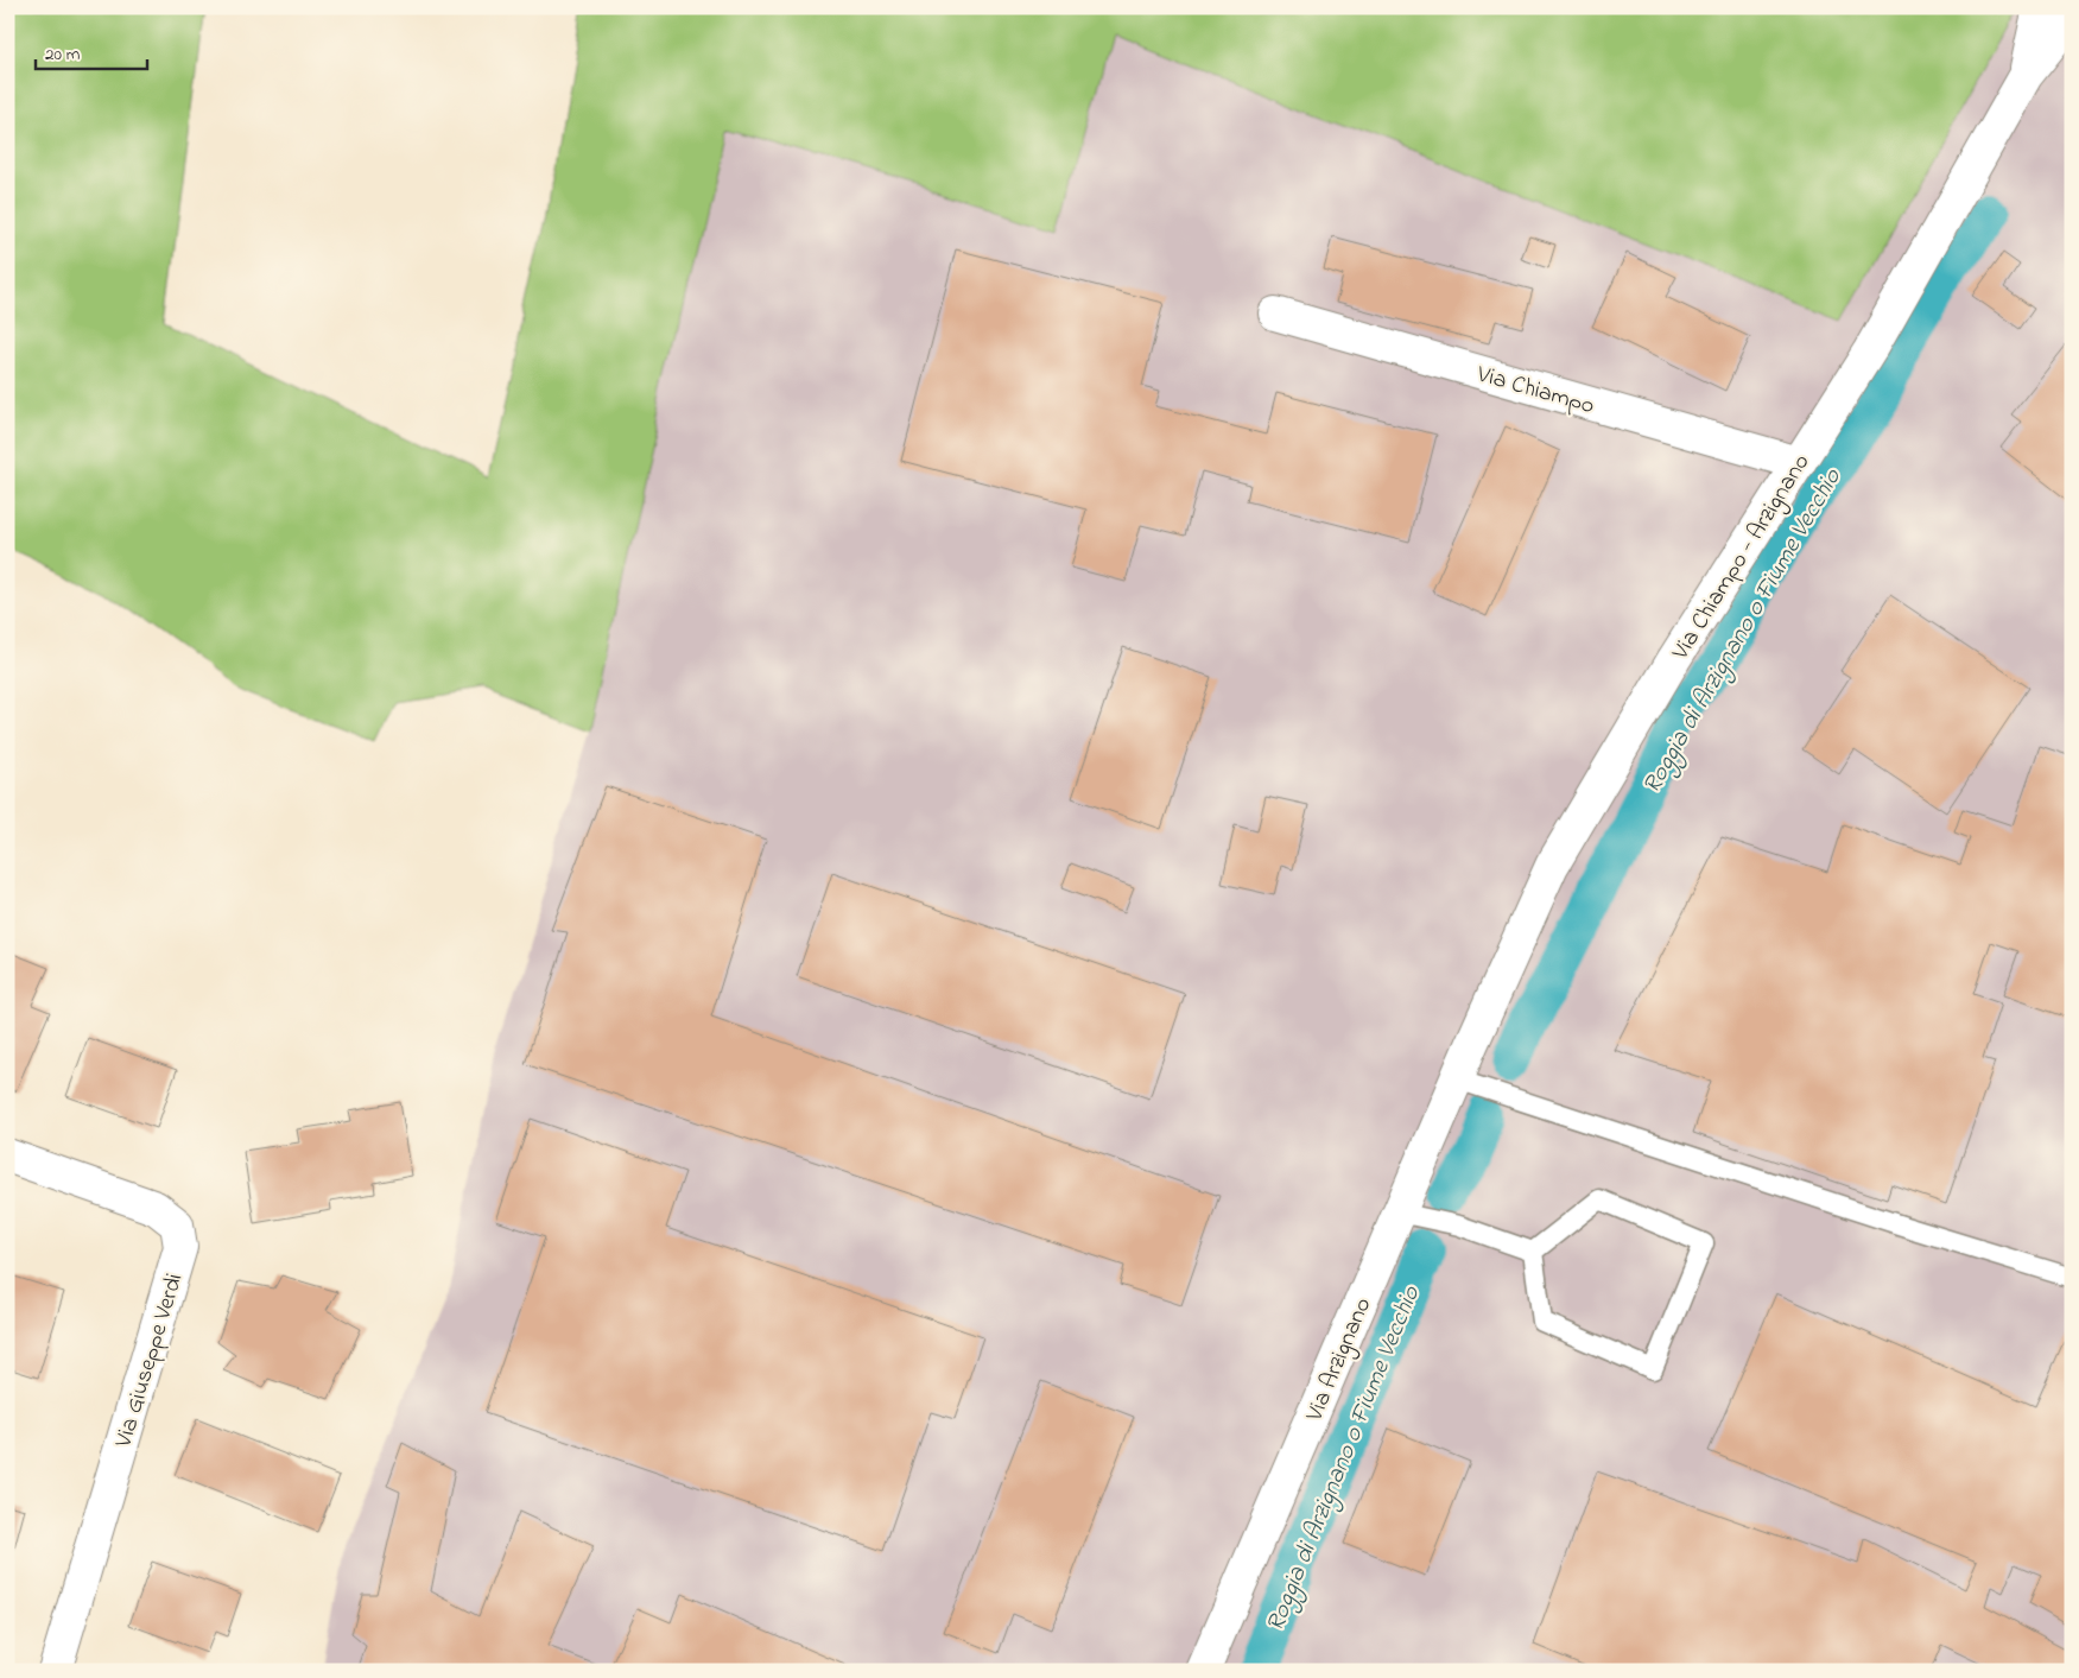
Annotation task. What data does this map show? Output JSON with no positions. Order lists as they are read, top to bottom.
{
  "streets": {
    "main road": [
      "Via Chiampo",
      "Via Chiampo - Arzignano",
      "Via Arzignano",
      "Via Giuseppe Verdi"
    ]
  },
  "crossings": [
    ["Via Chiampo", "Via Chiampo - Arzignano"],
    ["Via Chiampo - Arzignano", "Via Arzignano"]
  ],
  "water": ["Roggia di Arzignano o Fiume Vecchio"],
  "scale_bar": "20 m"
}
